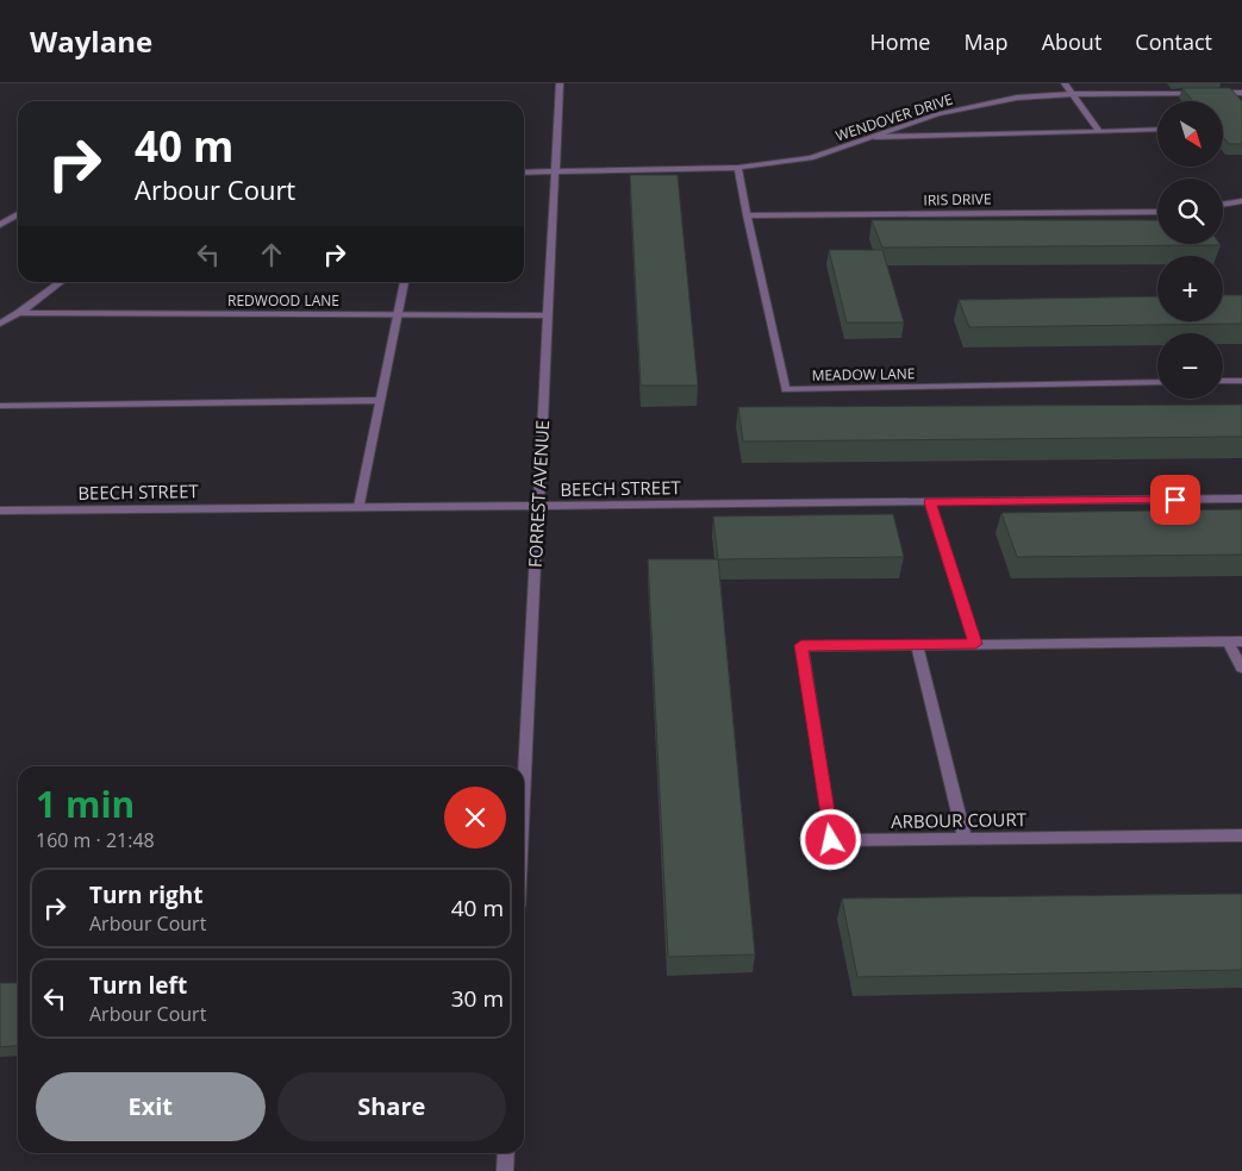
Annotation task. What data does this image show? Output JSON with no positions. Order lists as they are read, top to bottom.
{
  "streets": {
    "street": [
      "WENDOVER DRIVE",
      "IRIS DRIVE",
      "REDWOOD LANE",
      "MEADOW LANE",
      "BEECH STREET",
      "FORREST AVENUE",
      "ARBOUR COURT"
    ]
  },
  "crossings": [
    ["WENDOVER DRIVE", "MEADOW LANE"],
    ["WENDOVER DRIVE", "FORREST AVENUE"],
    ["IRIS DRIVE", "MEADOW LANE"],
    ["REDWOOD LANE", "FORREST AVENUE"],
    ["BEECH STREET", "FORREST AVENUE"]
  ],
  "north": "bottom right",
  "page": {
    "header": "Waylane",
    "nav": [
      "Home",
      "Map",
      "About",
      "Contact"
    ],
    "map_buttons": ["+", "−"],
    "turn": ["40 m", "Arbour Court"],
    "heading": ["1 min", "160 m · 21:48"],
    "list": [
      {
        "name": "Turn right",
        "note": "Arbour Court",
        "value": "40 m"
      },
      {
        "name": "Turn left",
        "note": "Arbour Court",
        "value": "30 m"
      }
    ],
    "buttons": ["Exit", "Share"]
  }
}
